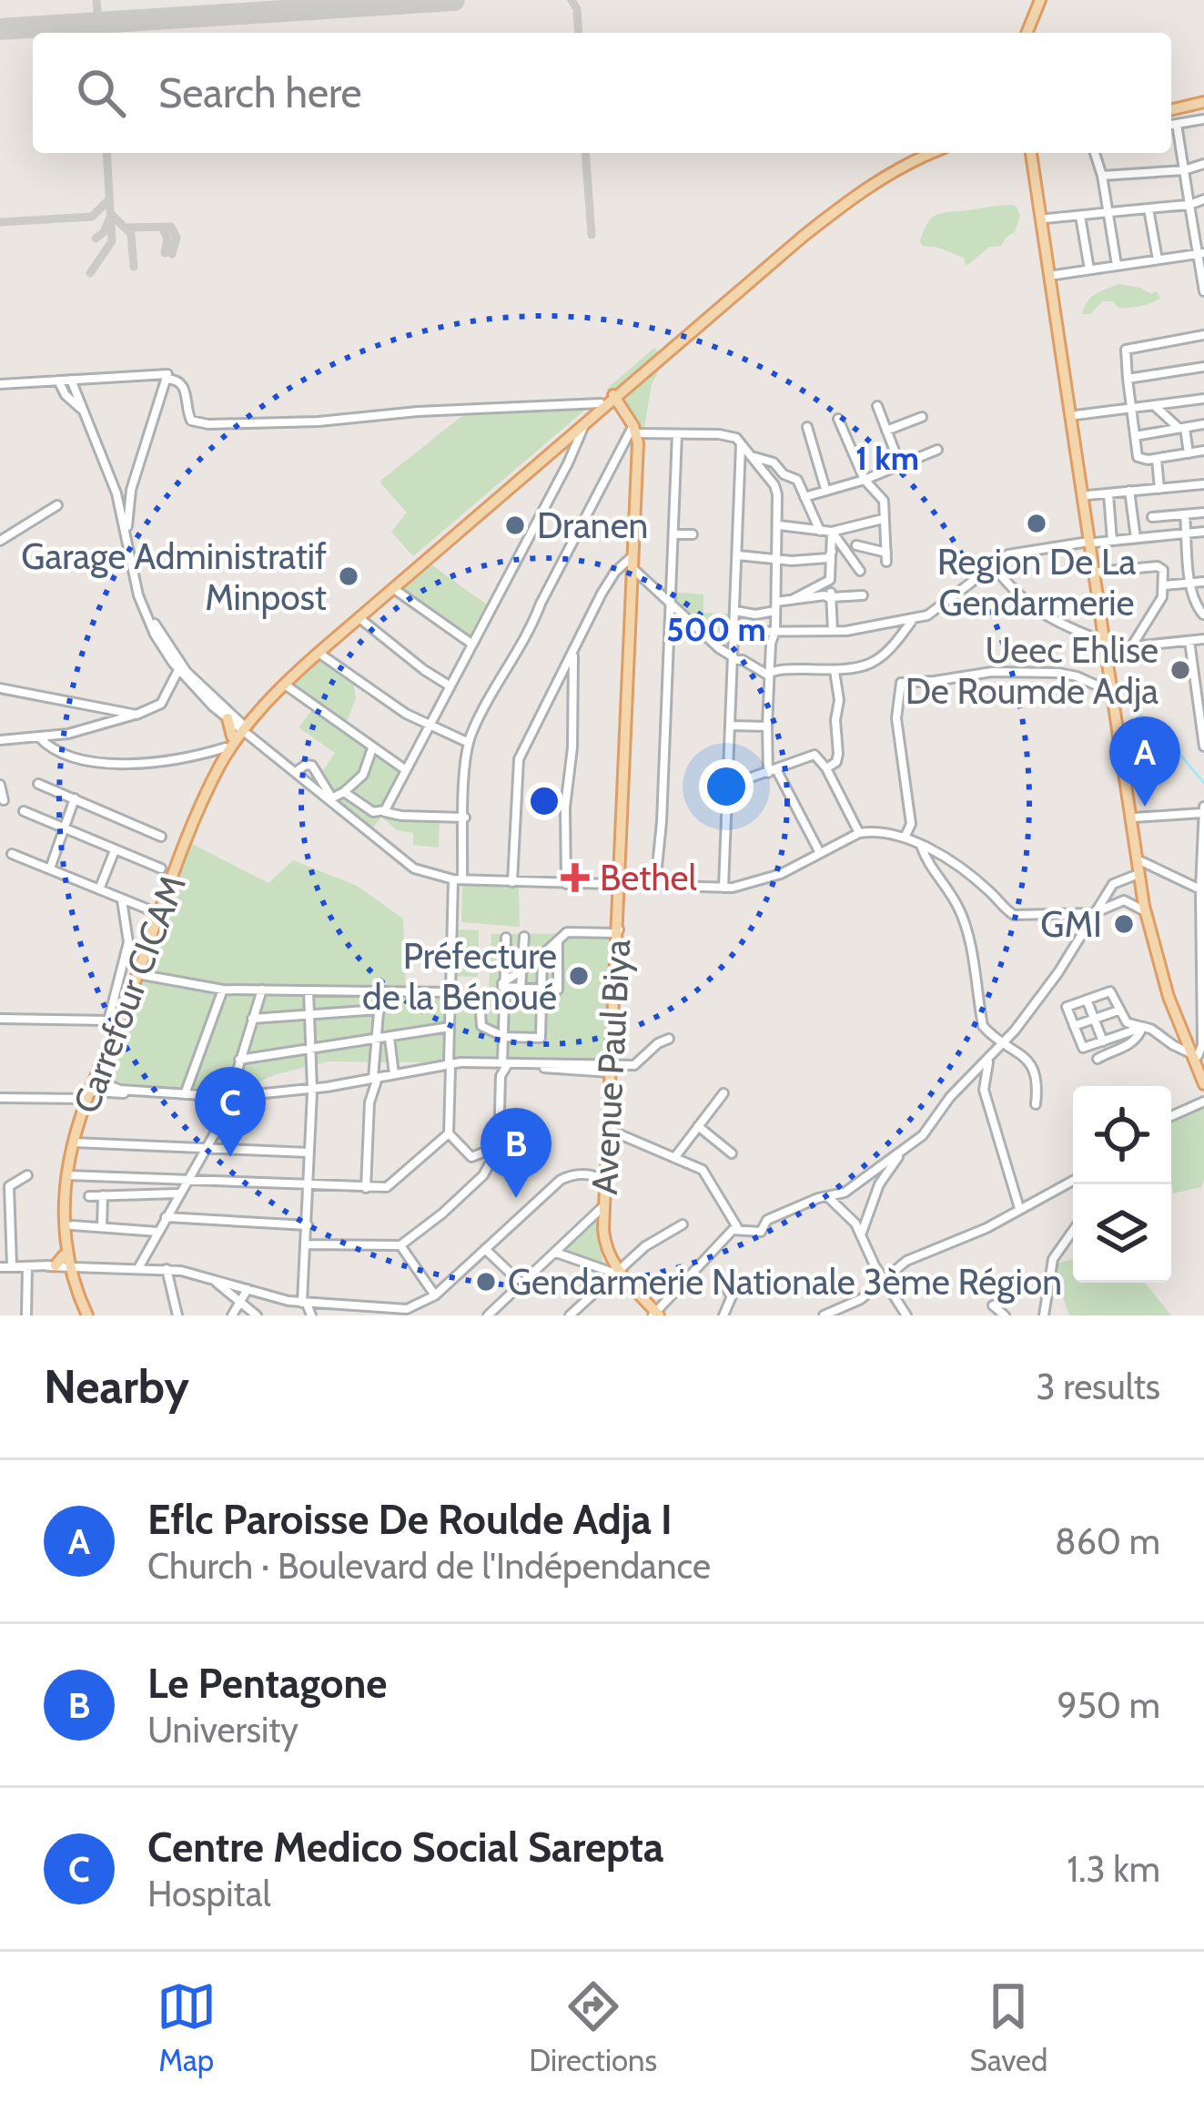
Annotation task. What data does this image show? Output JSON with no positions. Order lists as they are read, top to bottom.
{
  "streets": {
    "main road": ["Carrefour CICAM", "Avenue Paul Biya"]
  },
  "places": {
    "other": [
      "Region De La Gendarmerie",
      "Dranen",
      "Garage Administratif Minpost",
      "Ueec Ehlise De Roumde Adja",
      "GMI",
      "Préfecture de la Bénoué",
      "Gendarmerie Nationale 3ème Région"
    ],
    "health": ["Bethel"]
  },
  "page": {
    "search": "Search here",
    "pins": ["A", "C", "B"],
    "heading": ["Nearby", "3 results"],
    "list": [
      {
        "mark": "A",
        "name": "Eflc Paroisse De Roulde Adja I",
        "note": "Church · Boulevard de l'Indépendance",
        "value": "860 m"
      },
      {
        "mark": "B",
        "name": "Le Pentagone",
        "note": "University",
        "value": "950 m"
      },
      {
        "mark": "C",
        "name": "Centre Medico Social Sarepta",
        "note": "Hospital",
        "value": "1.3 km"
      }
    ],
    "nav": ["Map", "Directions", "Saved"]
  },
  "rings": ["1 km", "500 m"]
}
